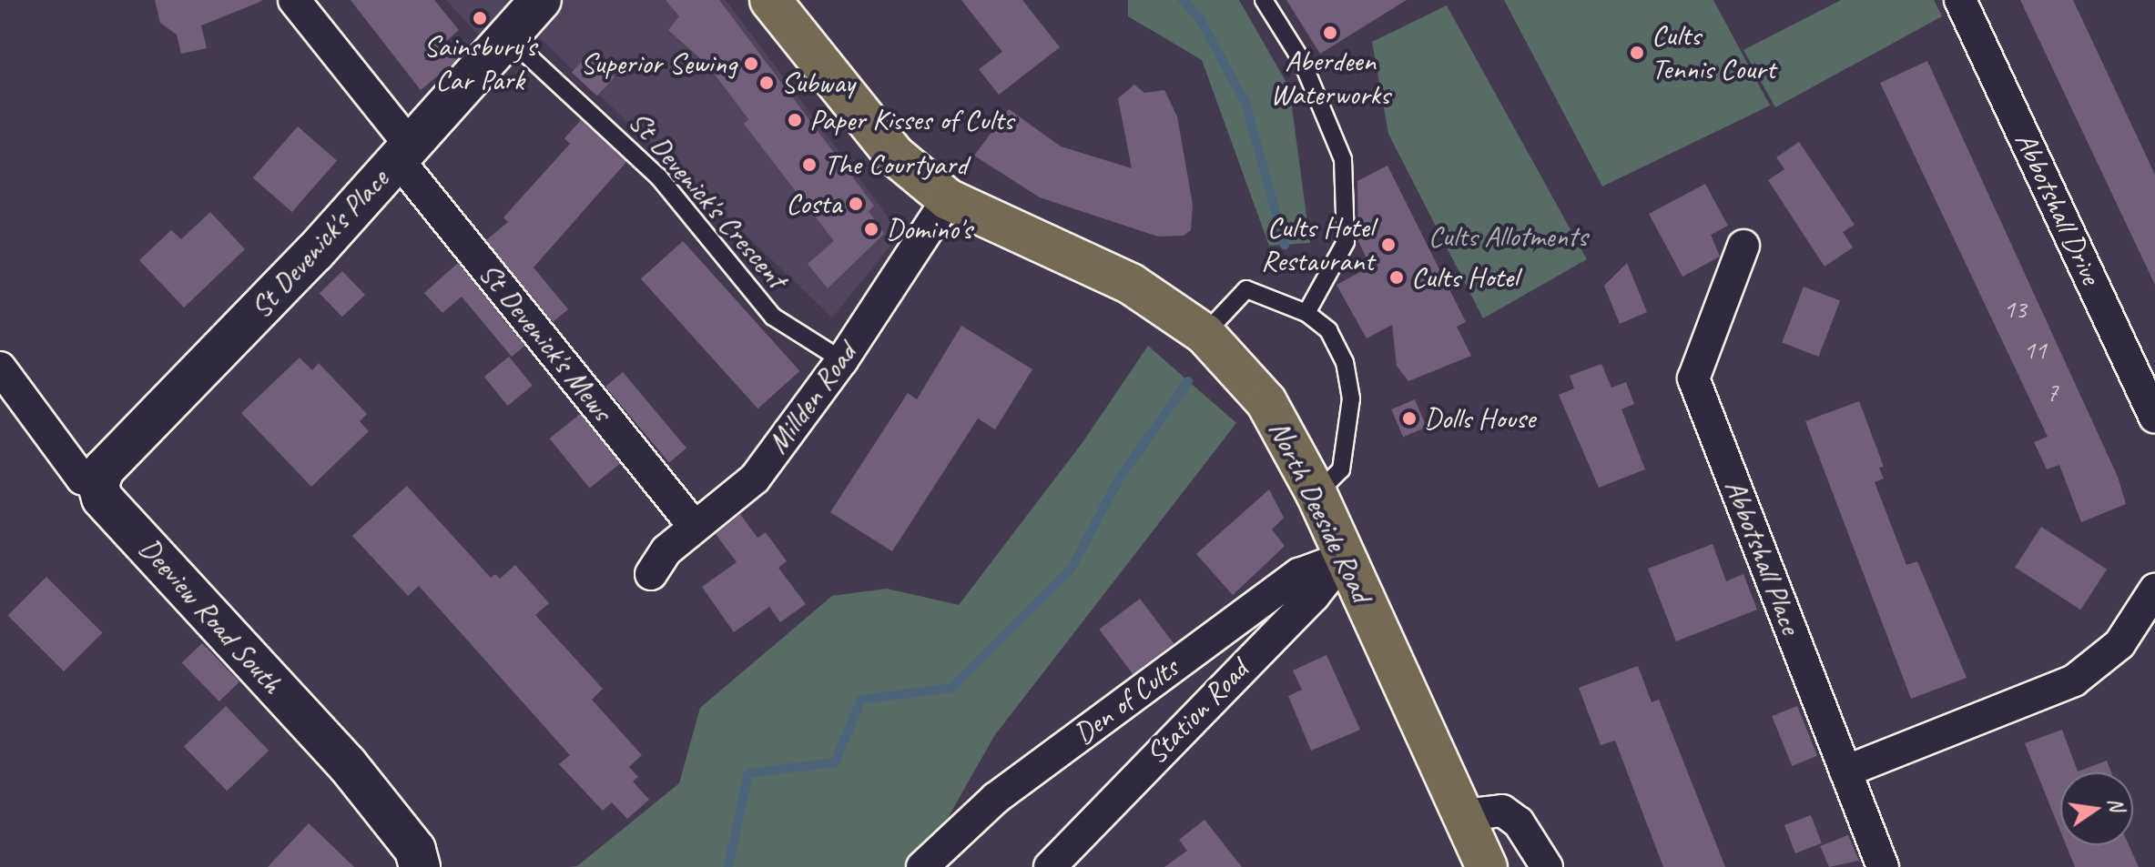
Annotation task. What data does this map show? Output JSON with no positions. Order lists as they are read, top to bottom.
{
  "streets": {
    "main road": ["North Deeside Road"],
    "street": [
      "Abbotshall Drive",
      "St Devenick's Place",
      "St Devenick's Mews",
      "Millden Road",
      "Abbotshall Place",
      "Deeview Road South",
      "Den of Cults",
      "Station Road"
    ],
    "lane": ["St Devenick's Crescent"]
  },
  "crossings": [
    ["St Devenick's Crescent", "St Devenick's Place"],
    ["St Devenick's Crescent", "Millden Road"],
    ["St Devenick's Place", "St Devenick's Mews"],
    ["St Devenick's Place", "Deeview Road South"],
    ["St Devenick's Mews", "Millden Road"],
    ["Millden Road", "North Deeside Road"],
    ["North Deeside Road", "Den of Cults"],
    ["North Deeside Road", "Station Road"],
    ["Den of Cults", "Station Road"]
  ],
  "parks": ["Cults Allotments"],
  "places": [
    "Sainsbury's Car Park",
    "Aberdeen Waterworks",
    "Cults Tennis Court",
    "Superior Sewing",
    "Subway",
    "Paper Kisses of Cults",
    "The Courtyard",
    "Costa",
    "Domino's",
    "Cults Hotel Restaurant",
    "Cults Hotel",
    "Dolls House"
  ],
  "house_numbers": ["13", "11", "7"],
  "north": "right"
}
